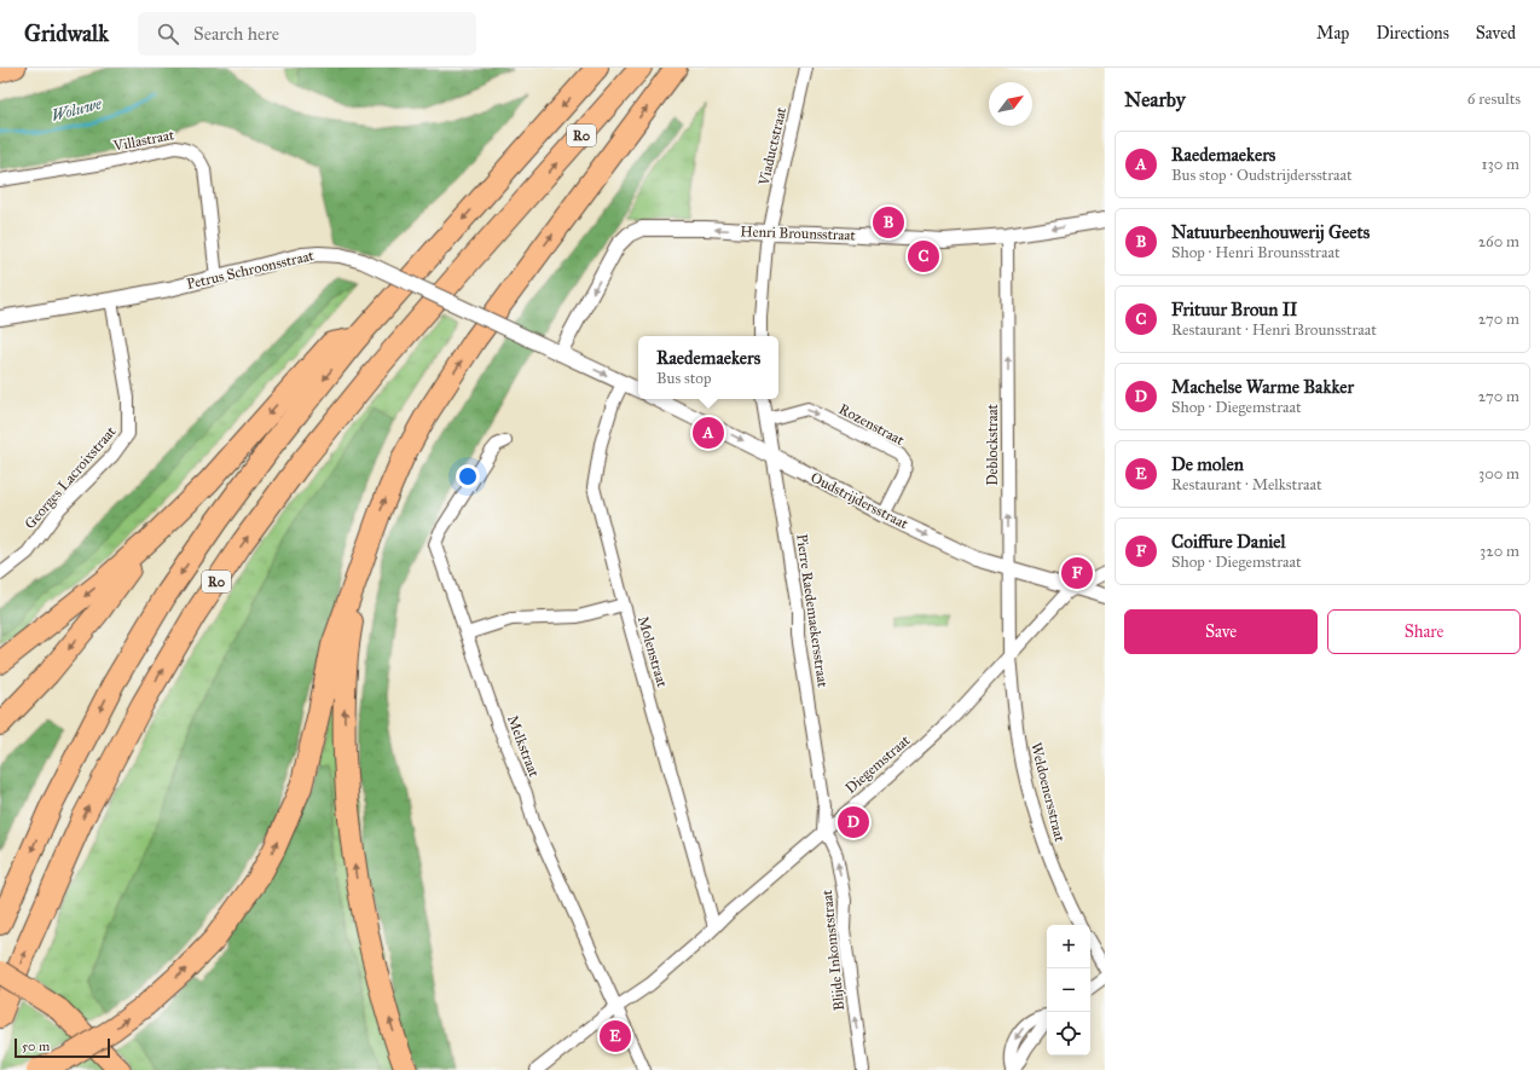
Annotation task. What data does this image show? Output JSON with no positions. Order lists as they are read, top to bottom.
{
  "streets": {
    "highway": ["R0"],
    "street": [
      "Villastraat",
      "Viaductstraat",
      "Henri Brounsstraat",
      "Petrus Schroonsstraat",
      "Rozenstraat",
      "Deblockstraat",
      "Georges Lacroixstraat",
      "Oudstrijdersstraat",
      "Pierre Raedemaekersstraat",
      "Molenstraat",
      "Melkstraat",
      "Diegemstraat",
      "Weldoenersstraat",
      "Blijde Inkomststraat"
    ]
  },
  "crossings": [
    ["Villastraat", "Petrus Schroonsstraat"],
    ["Viaductstraat", "Henri Brounsstraat"],
    ["Henri Brounsstraat", "Petrus Schroonsstraat"],
    ["Henri Brounsstraat", "Deblockstraat"],
    ["Petrus Schroonsstraat", "Georges Lacroixstraat"],
    ["Rozenstraat", "Oudstrijdersstraat"],
    ["Rozenstraat", "Pierre Raedemaekersstraat"],
    ["Deblockstraat", "Oudstrijdersstraat"],
    ["Deblockstraat", "Diegemstraat"],
    ["Deblockstraat", "Weldoenersstraat"],
    ["Oudstrijdersstraat", "Pierre Raedemaekersstraat"],
    ["Oudstrijdersstraat", "Diegemstraat"],
    ["Pierre Raedemaekersstraat", "Diegemstraat"],
    ["Pierre Raedemaekersstraat", "Blijde Inkomststraat"],
    ["Molenstraat", "Diegemstraat"],
    ["Melkstraat", "Diegemstraat"],
    ["Diegemstraat", "Weldoenersstraat"],
    ["Diegemstraat", "Blijde Inkomststraat"]
  ],
  "one_way": [
    "Henri Brounsstraat",
    "Deblockstraat",
    "Oudstrijdersstraat",
    "Blijde Inkomststraat"
  ],
  "water": ["Woluwe"],
  "scale_bar": "50 m",
  "north": "top right",
  "page": {
    "header": "Gridwalk",
    "search": "Search here",
    "nav": ["Map", "Directions", "Saved"],
    "heading": ["Nearby", "6 results"],
    "list": [
      {
        "mark": "A",
        "name": "Raedemaekers",
        "note": "Bus stop · Oudstrijdersstraat",
        "value": "130 m"
      },
      {
        "mark": "B",
        "name": "Natuurbeenhouwerij Geets",
        "note": "Shop · Henri Brounsstraat",
        "value": "260 m"
      },
      {
        "mark": "C",
        "name": "Frituur Broun II",
        "note": "Restaurant · Henri Brounsstraat",
        "value": "270 m"
      },
      {
        "mark": "D",
        "name": "Machelse Warme Bakker",
        "note": "Shop · Diegemstraat",
        "value": "270 m"
      },
      {
        "mark": "E",
        "name": "De molen",
        "note": "Restaurant · Melkstraat",
        "value": "300 m"
      },
      {
        "mark": "F",
        "name": "Coiffure Daniel",
        "note": "Shop · Diegemstraat",
        "value": "320 m"
      }
    ],
    "pins": [
      "B",
      "C",
      "A",
      "F",
      "D",
      "E"
    ],
    "popup": ["Raedemaekers", "Bus stop"],
    "buttons": ["Save", "Share"],
    "map_buttons": ["+", "−"],
    "scale": "50 m"
  }
}
